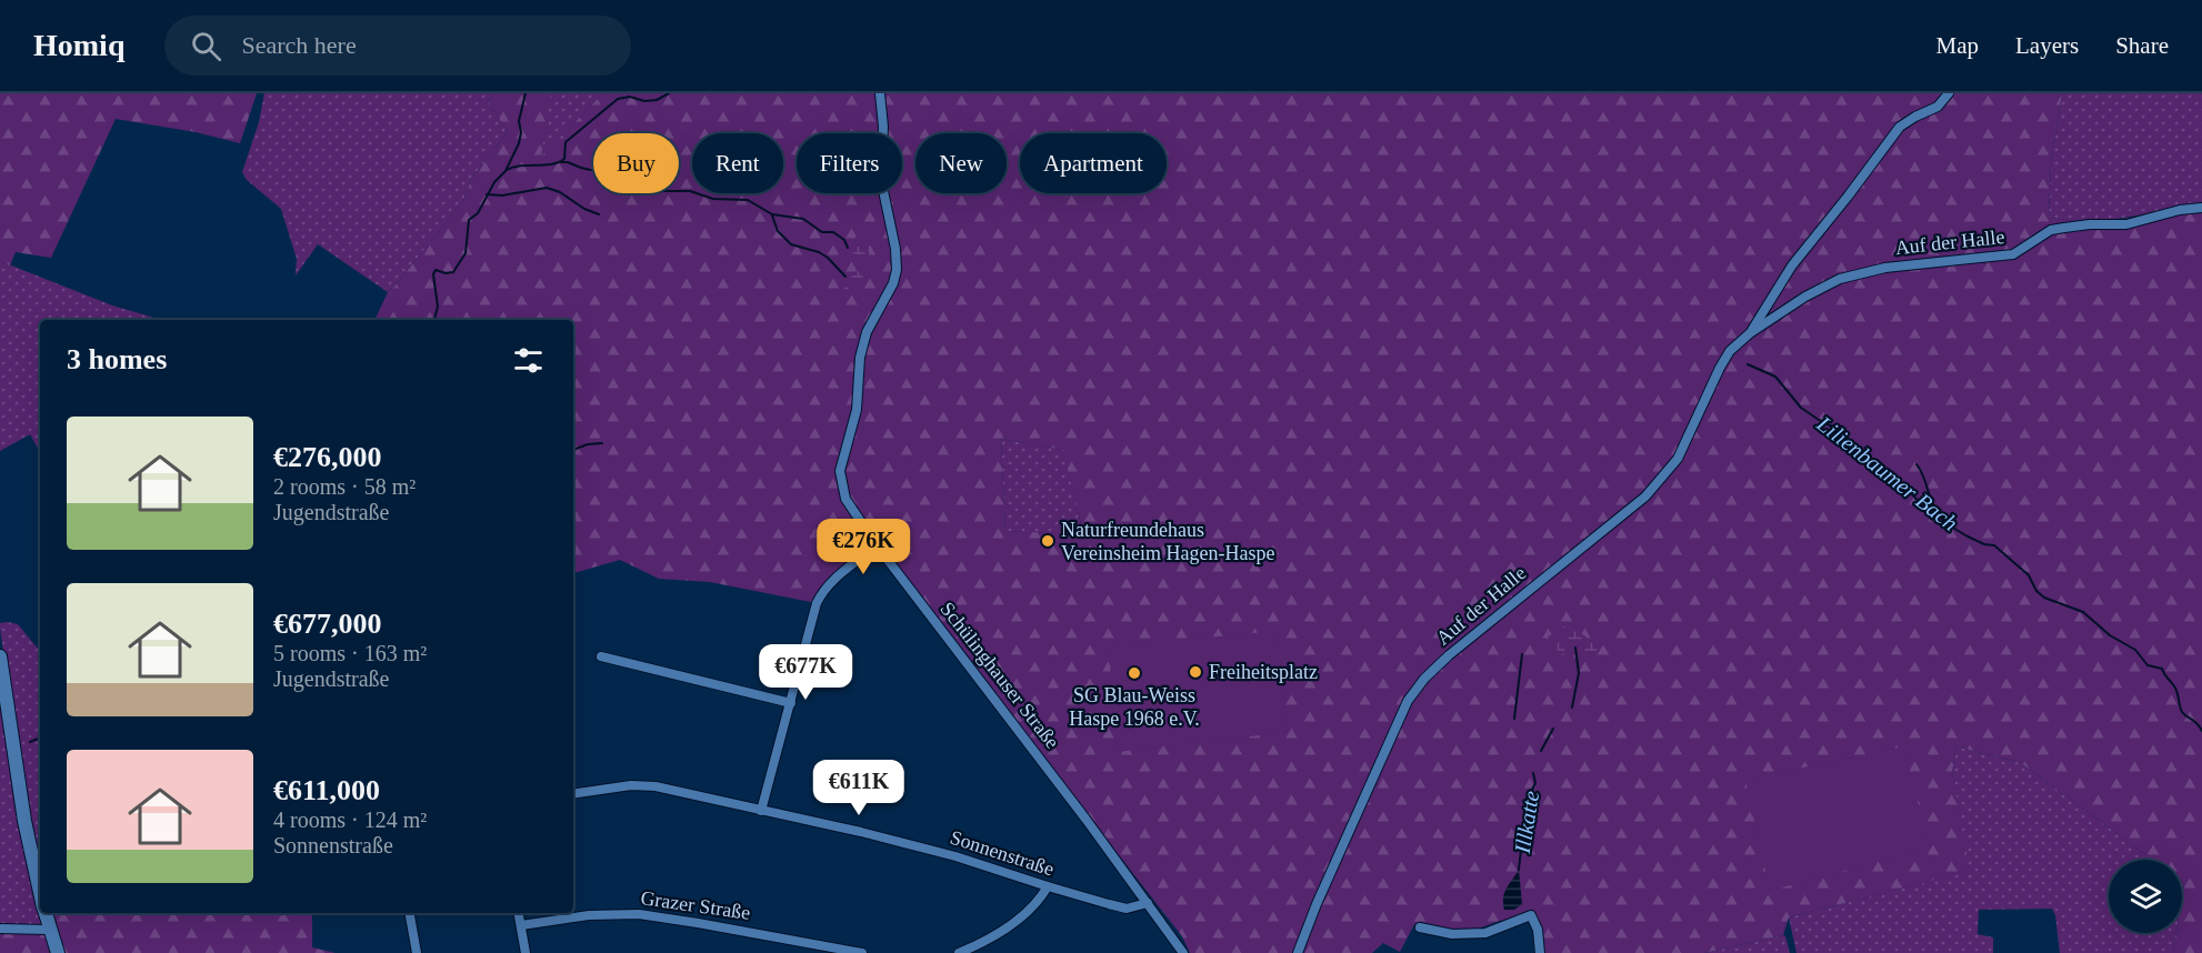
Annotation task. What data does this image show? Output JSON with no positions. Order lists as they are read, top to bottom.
{
  "streets": {
    "street": [
      "Auf der Halle",
      "Schülinghauser Straße",
      "Sonnenstraße",
      "Grazer Straße"
    ]
  },
  "crossings": [
    ["Schülinghauser Straße", "Sonnenstraße"]
  ],
  "water": ["Lilienbaumer Bach", "Illkatte"],
  "places": ["Naturfreundehaus Vereinsheim Hagen-Haspe", "Freiheitsplatz", "SG Blau-Weiss Haspe 1968 e.V."],
  "page": {
    "header": "Homiq",
    "search": "Search here",
    "nav": ["Map", "Layers", "Share"],
    "chip": [
      "Buy",
      "Rent",
      "Filters",
      "New",
      "Apartment"
    ],
    "heading": "3 homes",
    "list": [
      {
        "name": "€276,000",
        "note": "2 rooms · 58 m² · Jugendstraße"
      },
      {
        "name": "€677,000",
        "note": "5 rooms · 163 m² · Jugendstraße"
      },
      {
        "name": "€611,000",
        "note": "4 rooms · 124 m² · Sonnenstraße"
      }
    ],
    "price": ["€276K", "€677K", "€611K"]
  }
}
